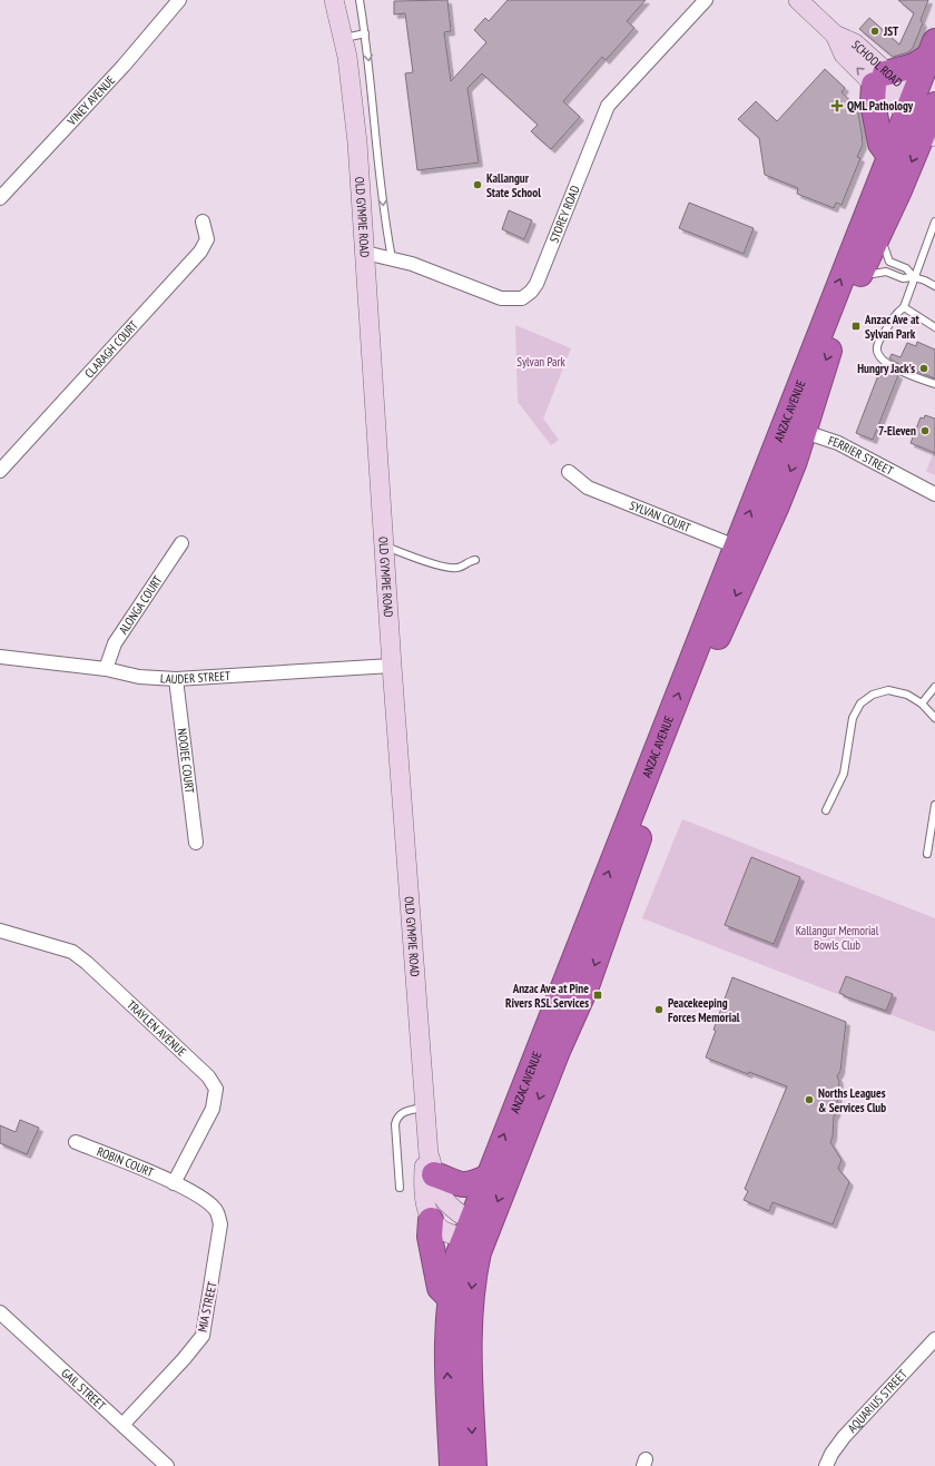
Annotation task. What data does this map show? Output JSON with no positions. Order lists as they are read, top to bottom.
{
  "streets": {
    "highway": ["ANZAC AVENUE"],
    "main road": ["SCHOOL ROAD", "OLD GYMPIE ROAD"],
    "street": [
      "VINEY AVENUE",
      "STOREY ROAD",
      "CLARAGH COURT",
      "FERRIER STREET",
      "SYLVAN COURT",
      "ALONGA COURT",
      "LAUDER STREET",
      "NOOJEE COURT",
      "TRAYLEN AVENUE",
      "ROBIN COURT",
      "MIA STREET",
      "GAIL STREET",
      "AQUARIUS STREET"
    ]
  },
  "crossings": [
    ["SCHOOL ROAD", "ANZAC AVENUE"],
    ["STOREY ROAD", "OLD GYMPIE ROAD"],
    ["OLD GYMPIE ROAD", "ANZAC AVENUE"],
    ["OLD GYMPIE ROAD", "LAUDER STREET"],
    ["ANZAC AVENUE", "FERRIER STREET"],
    ["ANZAC AVENUE", "SYLVAN COURT"],
    ["ALONGA COURT", "LAUDER STREET"],
    ["LAUDER STREET", "NOOJEE COURT"],
    ["TRAYLEN AVENUE", "ROBIN COURT"],
    ["TRAYLEN AVENUE", "MIA STREET"],
    ["ROBIN COURT", "MIA STREET"],
    ["MIA STREET", "GAIL STREET"]
  ],
  "parks": ["Sylvan Park", "Kallangur Memorial Bowls Club"],
  "places": {
    "other": [
      "JST",
      "Kallangur State School",
      "Hungry Jack's",
      "7-Eleven",
      "Peacekeeping Forces Memorial",
      "Norths Leagues & Services Club"
    ],
    "health": ["QML Pathology"],
    "transit": ["Anzac Ave at Sylvan Park", "Anzac Ave at Pine Rivers RSL Services"]
  }
}
